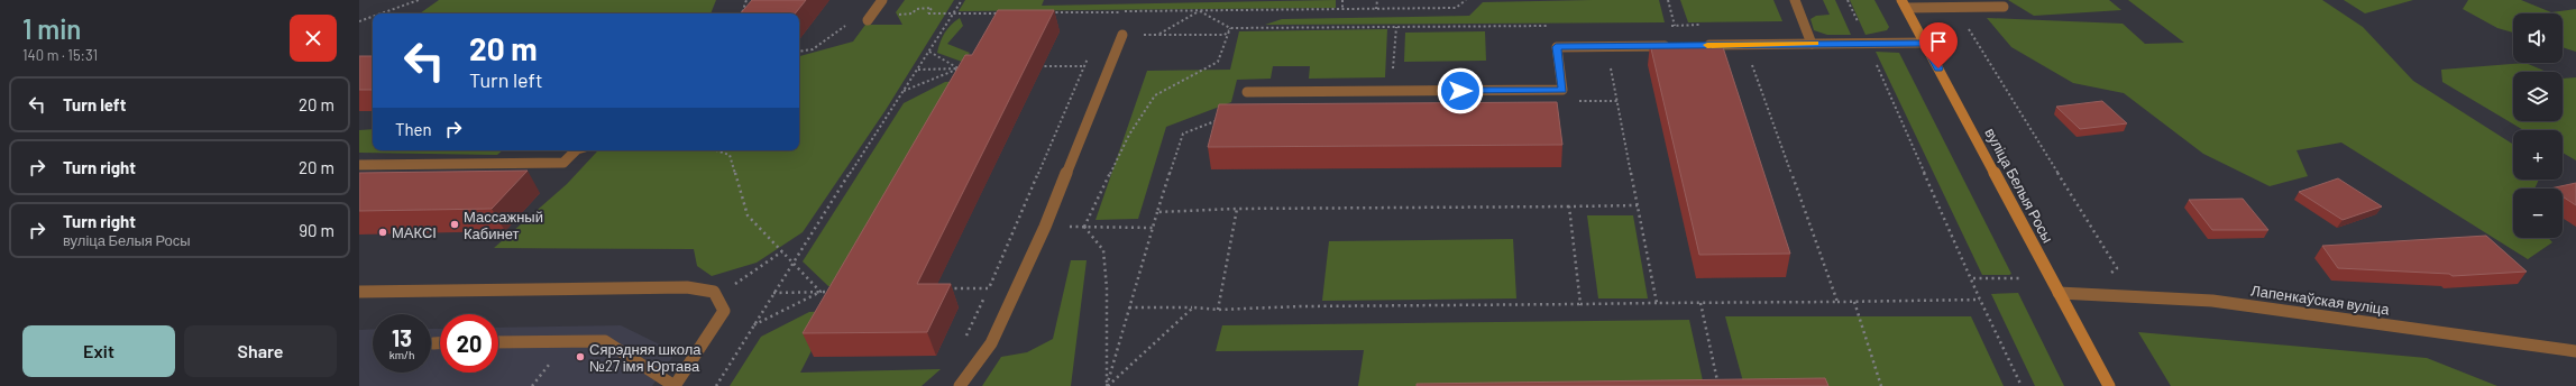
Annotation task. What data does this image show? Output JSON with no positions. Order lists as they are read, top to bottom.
{
  "streets": {
    "main road": ["вуліца Белыя Росы"],
    "street": ["Лапенкаўская вуліца"]
  },
  "crossings": [
    ["вуліца Белыя Росы", "Лапенкаўская вуліца"]
  ],
  "places": ["Массажный Кабинет", "МАКСІ", "Сярэдняя школа №27 імя Юртава"],
  "page": {
    "heading": ["1 min", "140 m · 15:31"],
    "map_buttons": ["+", "−"],
    "turn": ["20 m", "Turn left"],
    "list": [
      {
        "name": "Turn left",
        "value": "20 m"
      },
      {
        "name": "Turn right",
        "value": "20 m"
      },
      {
        "name": "Turn right",
        "note": "вуліца Белыя Росы",
        "value": "90 m"
      }
    ],
    "then": "Then",
    "speed": "13 km/h",
    "limit": "20",
    "buttons": ["Exit", "Share"]
  }
}
